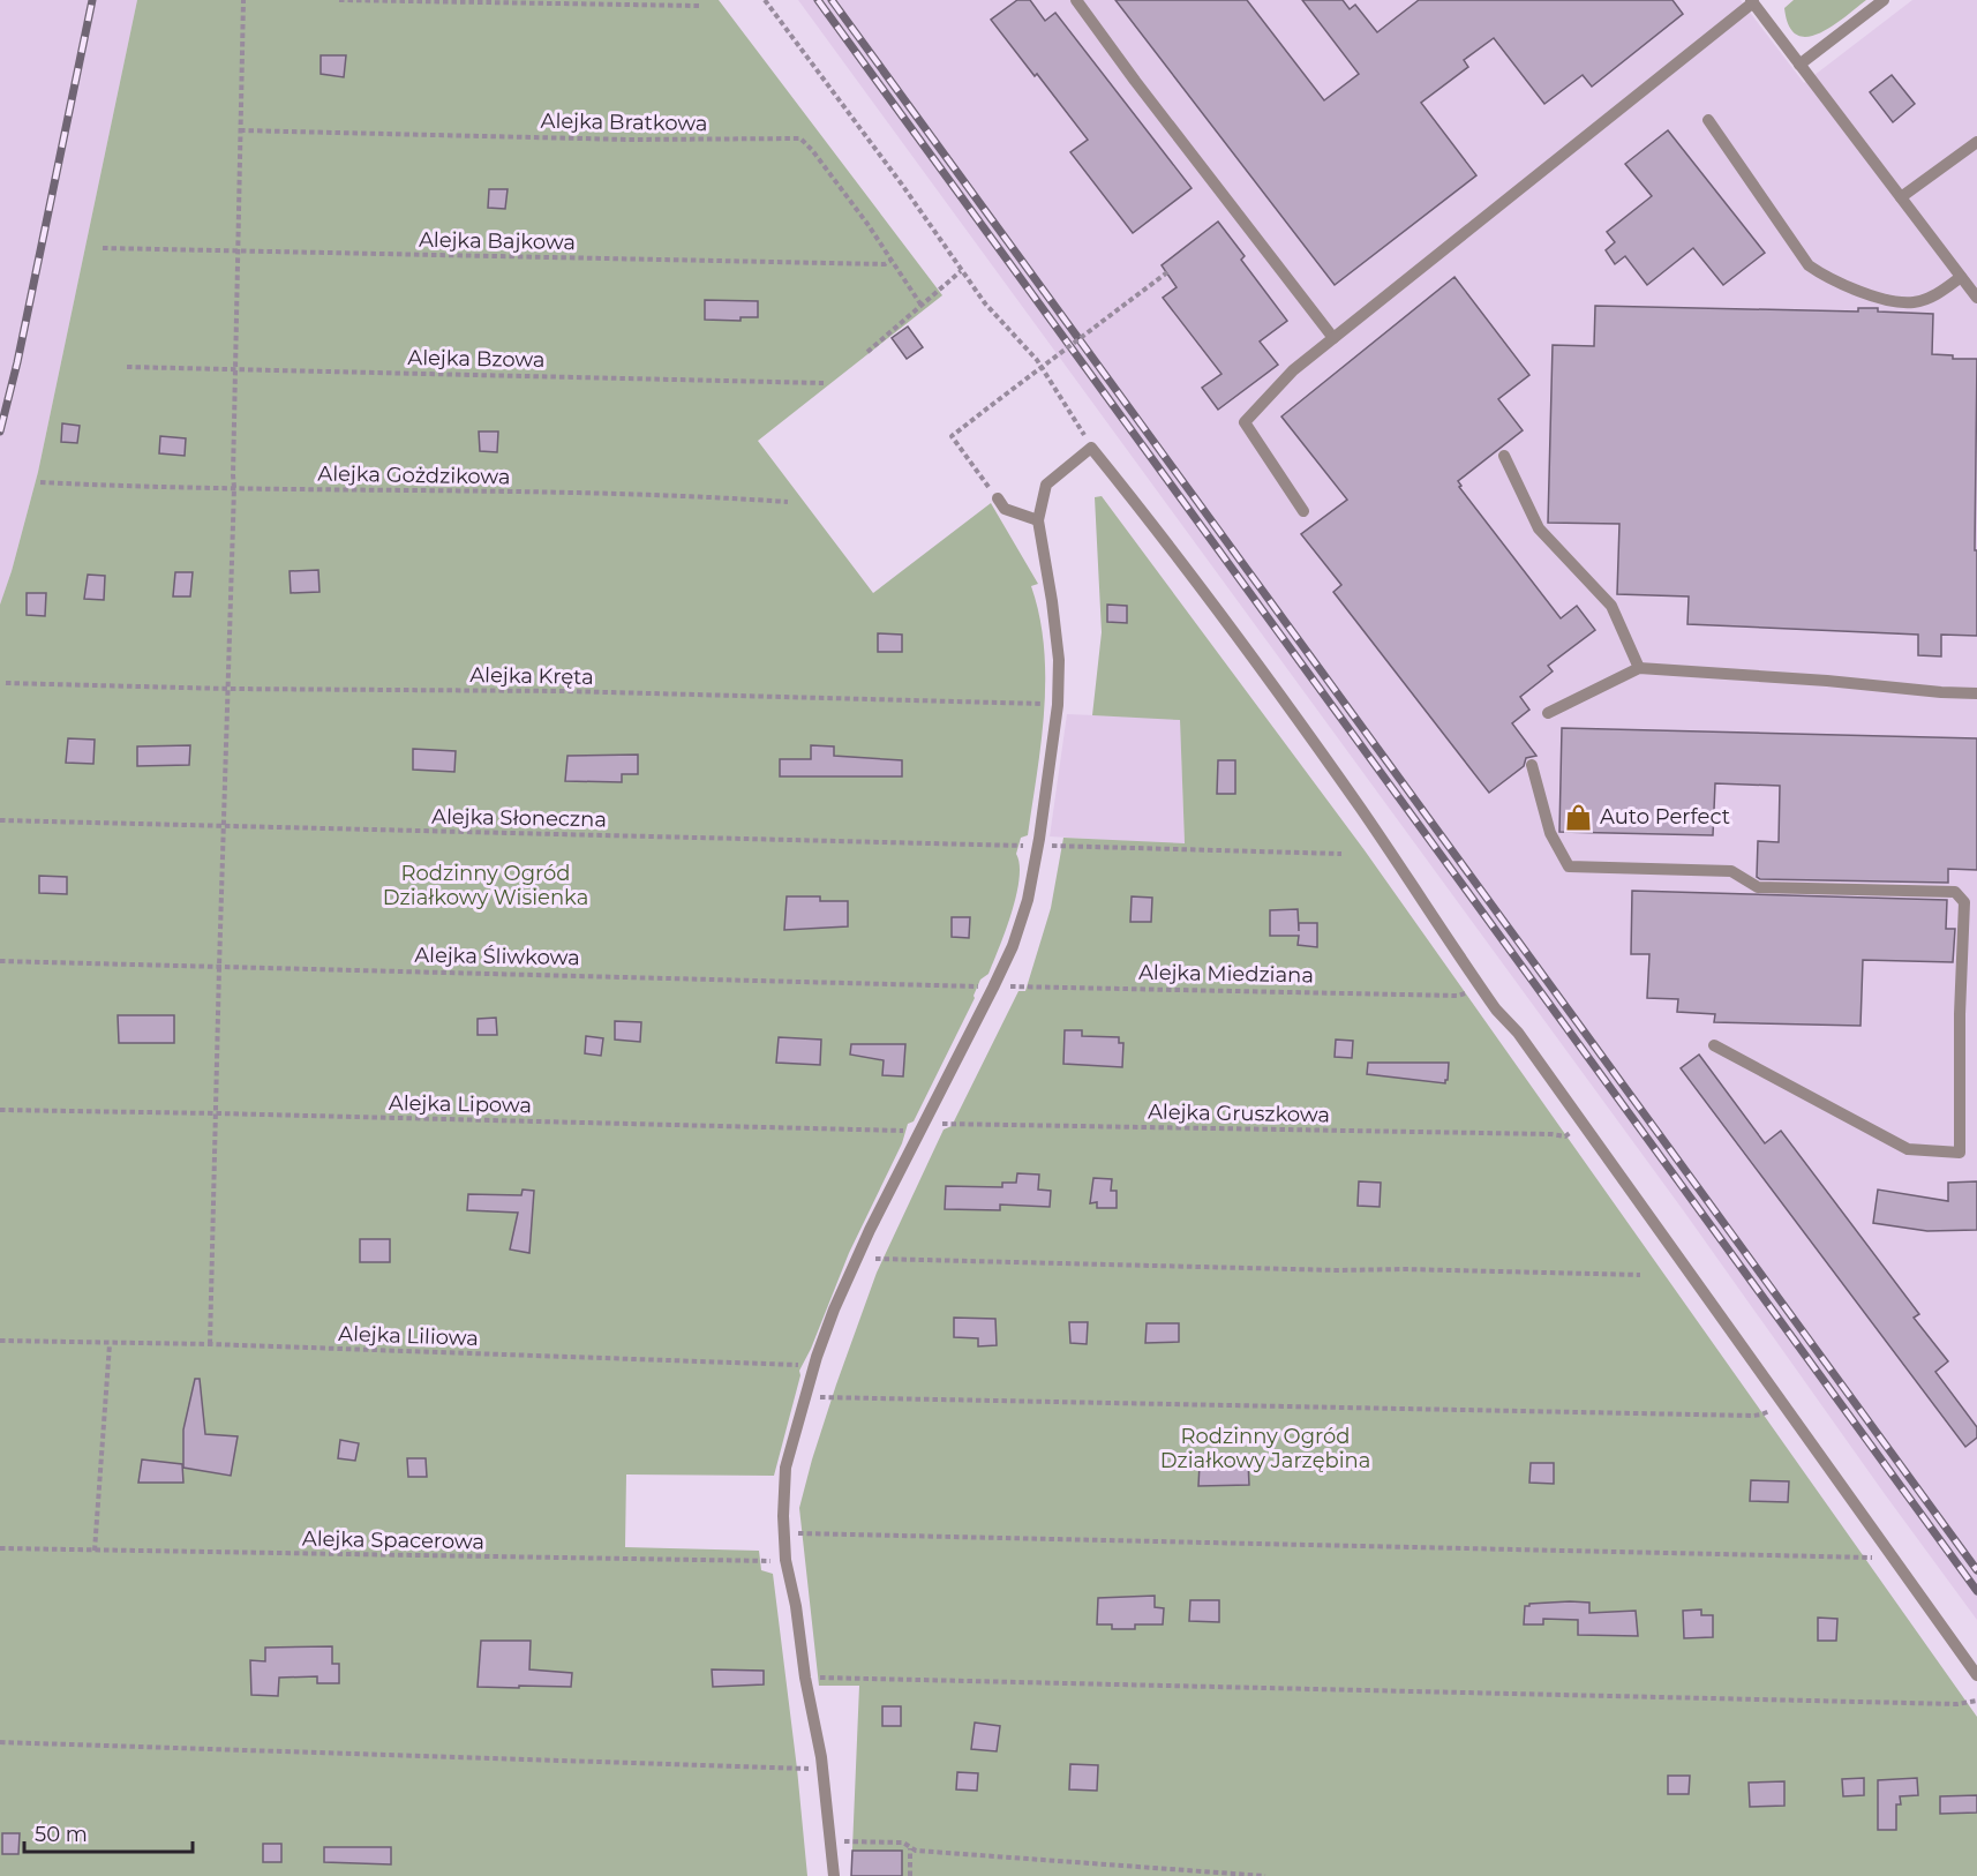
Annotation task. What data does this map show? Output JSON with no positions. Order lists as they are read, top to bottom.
{
  "streets": {
    "path": [
      "Alejka Bratkowa",
      "Alejka Bajkowa",
      "Alejka Bzowa",
      "Alejka Gożdzikowa",
      "Alejka Kręta",
      "Alejka Słoneczna",
      "Alejka Śliwkowa",
      "Alejka Miedziana",
      "Alejka Lipowa",
      "Alejka Gruszkowa",
      "Alejka Liliowa",
      "Alejka Spacerowa"
    ]
  },
  "crossings": [
    ["Alejka Bratkowa", "Alejka Bajkowa"],
    ["Alejka Śliwkowa", "Alejka Miedziana"],
    ["Alejka Lipowa", "Alejka Gruszkowa"]
  ],
  "parks": ["Rodzinny Ogród Działkowy Wisienka", "Rodzinny Ogród Działkowy Jarzębina"],
  "places": {
    "shop": ["Auto Perfect"]
  },
  "scale_bar": "50 m"
}
